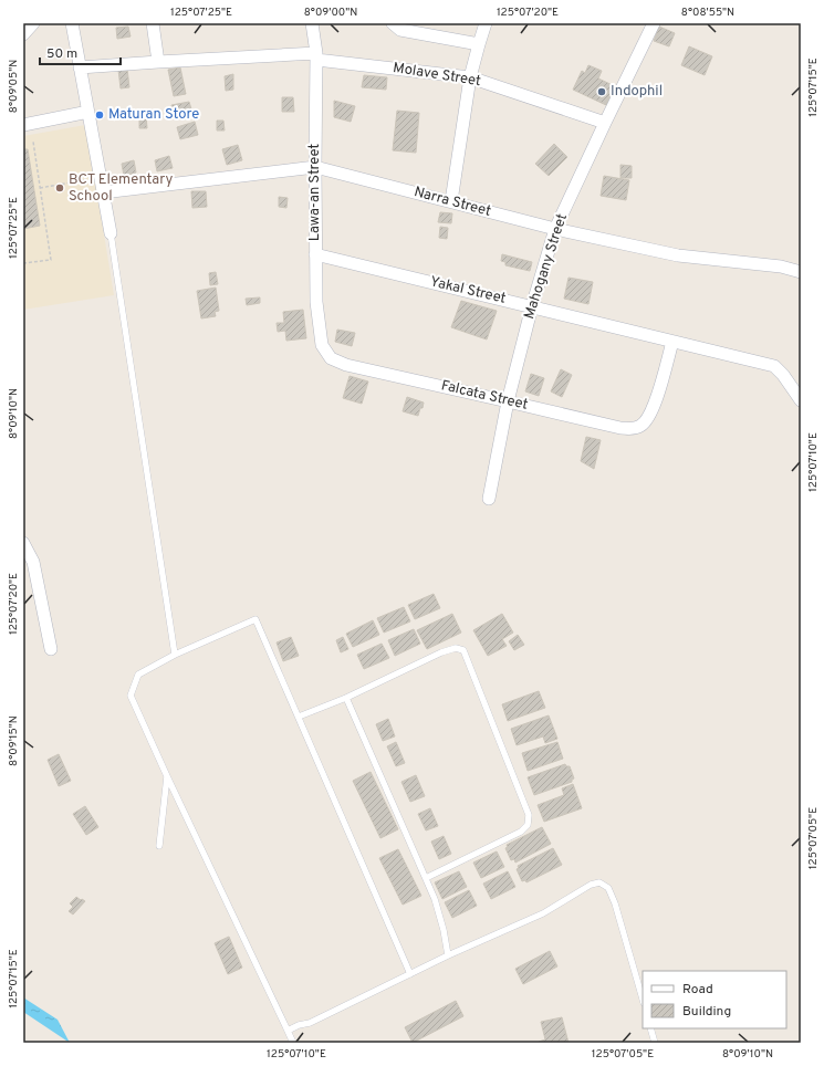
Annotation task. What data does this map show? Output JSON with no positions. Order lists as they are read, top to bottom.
{
  "streets": {
    "street": [
      "Molave Street",
      "Lawa-an Street",
      "Narra Street",
      "Mahogany Street",
      "Yakal Street",
      "Falcata Street"
    ]
  },
  "crossings": [
    ["Molave Street", "Lawa-an Street"],
    ["Molave Street", "Mahogany Street"],
    ["Lawa-an Street", "Narra Street"],
    ["Lawa-an Street", "Yakal Street"],
    ["Lawa-an Street", "Falcata Street"],
    ["Narra Street", "Mahogany Street"],
    ["Mahogany Street", "Yakal Street"],
    ["Mahogany Street", "Falcata Street"],
    ["Yakal Street", "Falcata Street"]
  ],
  "places": ["Indophil", "Maturan Store", "BCT Elementary School"],
  "legend": ["Road", "Building"],
  "scale_bar": "50 m",
  "coordinates": [
    "125°07'25\"E",
    "8°09'00\"N",
    "125°07'20\"E",
    "8°08'55\"N",
    "8°09'05\"N",
    "125°07'15\"E",
    "8°09'10\"N",
    "125°07'10\"E",
    "8°09'15\"N",
    "125°07'05\"E"
  ]
}
